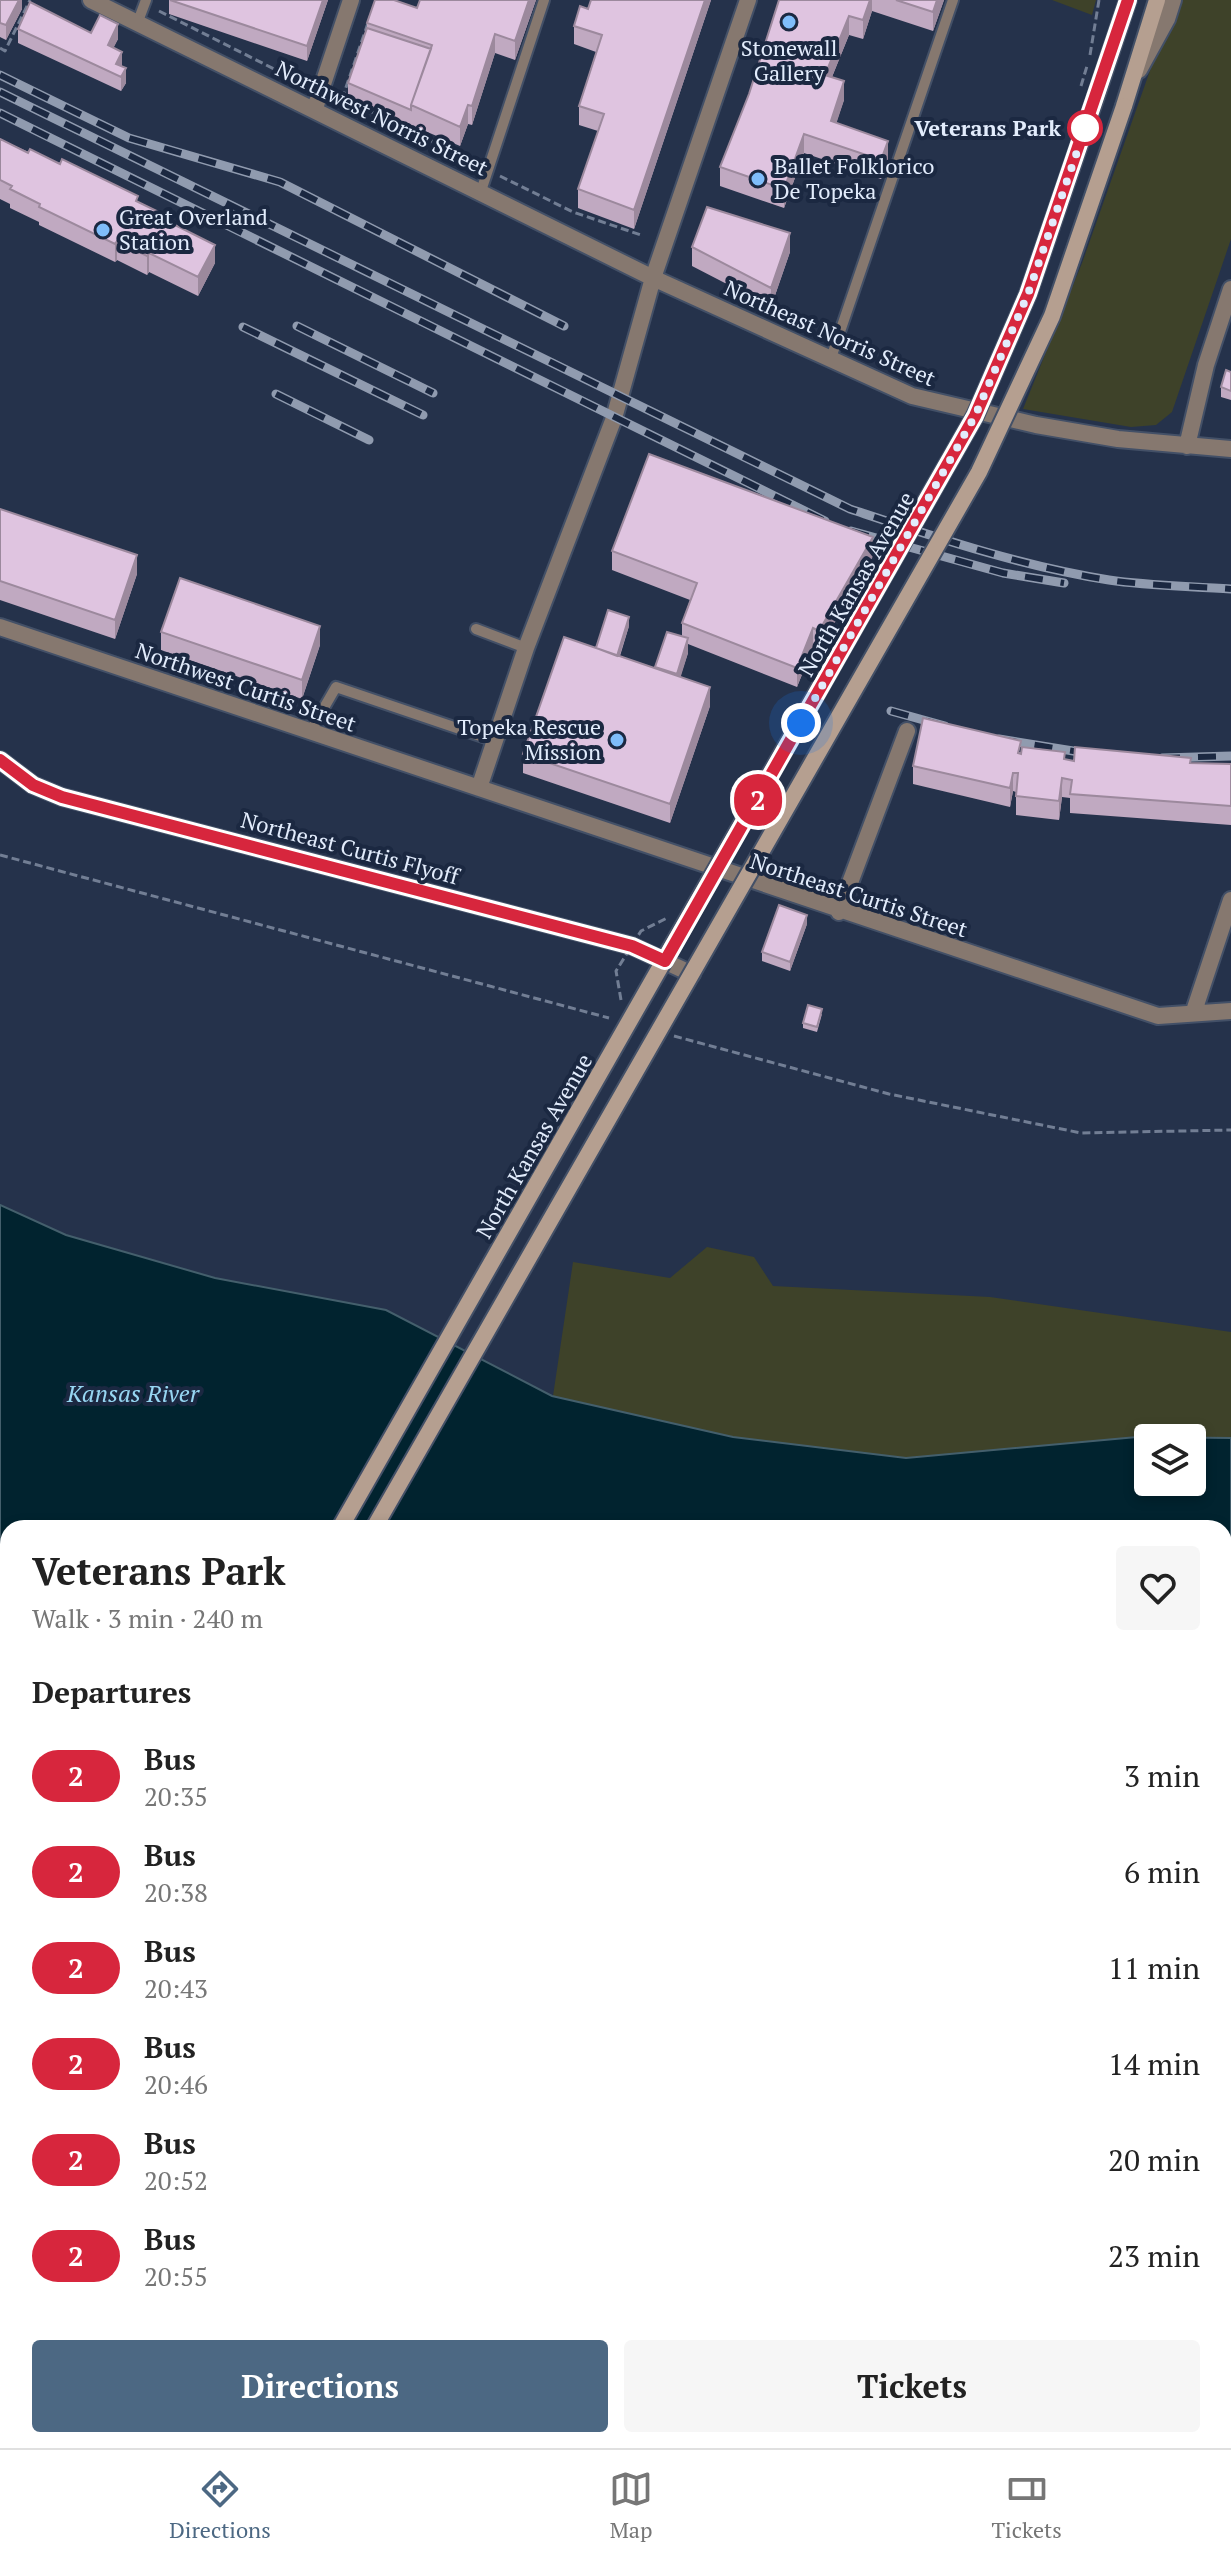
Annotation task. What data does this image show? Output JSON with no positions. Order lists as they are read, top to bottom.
{
  "streets": {
    "main road": ["North Kansas Avenue"],
    "street": [
      "Northwest Norris Street",
      "Northeast Norris Street",
      "Northwest Curtis Street",
      "Northeast Curtis Flyoff",
      "Northeast Curtis Street"
    ]
  },
  "crossings": [
    ["Northwest Norris Street", "Northeast Norris Street"],
    ["North Kansas Avenue", "Northeast Curtis Flyoff"],
    ["Northwest Curtis Street", "Northeast Curtis Street"]
  ],
  "water": ["Kansas River"],
  "places": [
    "Stonewall Gallery",
    "Veterans Park",
    "Ballet Folklorico De Topeka",
    "Great Overland Station",
    "Topeka Rescue Mission"
  ],
  "lines": ["bus line 2"],
  "page": {
    "on_map": "2",
    "heading": [
      ["Veterans Park", "Walk · 3 min · 240 m"],
      "Departures"
    ],
    "list": [
      {
        "mark": "2",
        "name": "Bus",
        "note": "20:35",
        "value": "3 min"
      },
      {
        "mark": "2",
        "name": "Bus",
        "note": "20:38",
        "value": "6 min"
      },
      {
        "mark": "2",
        "name": "Bus",
        "note": "20:43",
        "value": "11 min"
      },
      {
        "mark": "2",
        "name": "Bus",
        "note": "20:46",
        "value": "14 min"
      },
      {
        "mark": "2",
        "name": "Bus",
        "note": "20:52",
        "value": "20 min"
      },
      {
        "mark": "2",
        "name": "Bus",
        "note": "20:55",
        "value": "23 min"
      }
    ],
    "buttons": ["Directions", "Tickets"],
    "tabs": ["Directions", "Map", "Tickets"]
  }
}
